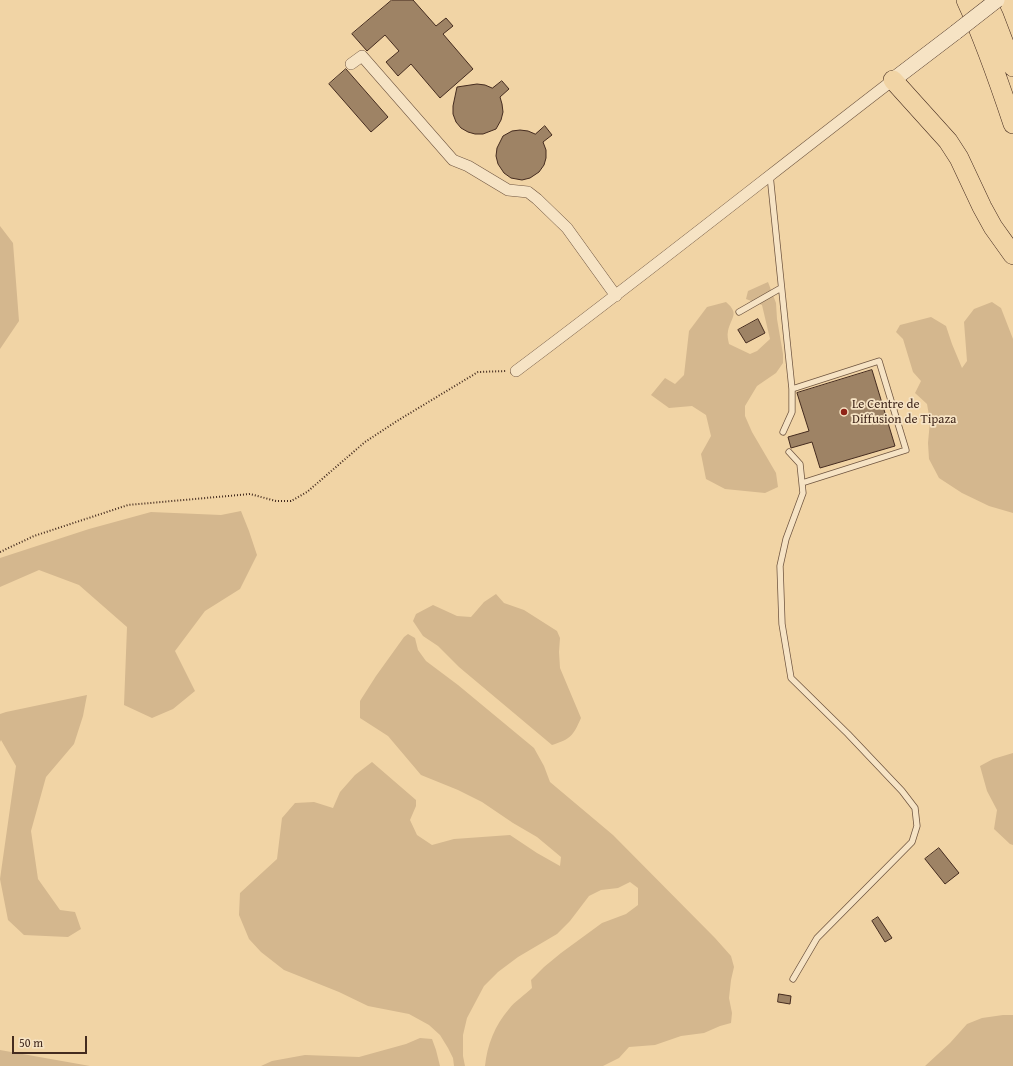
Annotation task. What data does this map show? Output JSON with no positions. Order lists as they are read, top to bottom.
{
  "places": ["Le Centre de Diffusion de Tipaza"],
  "scale_bar": "50 m"
}
